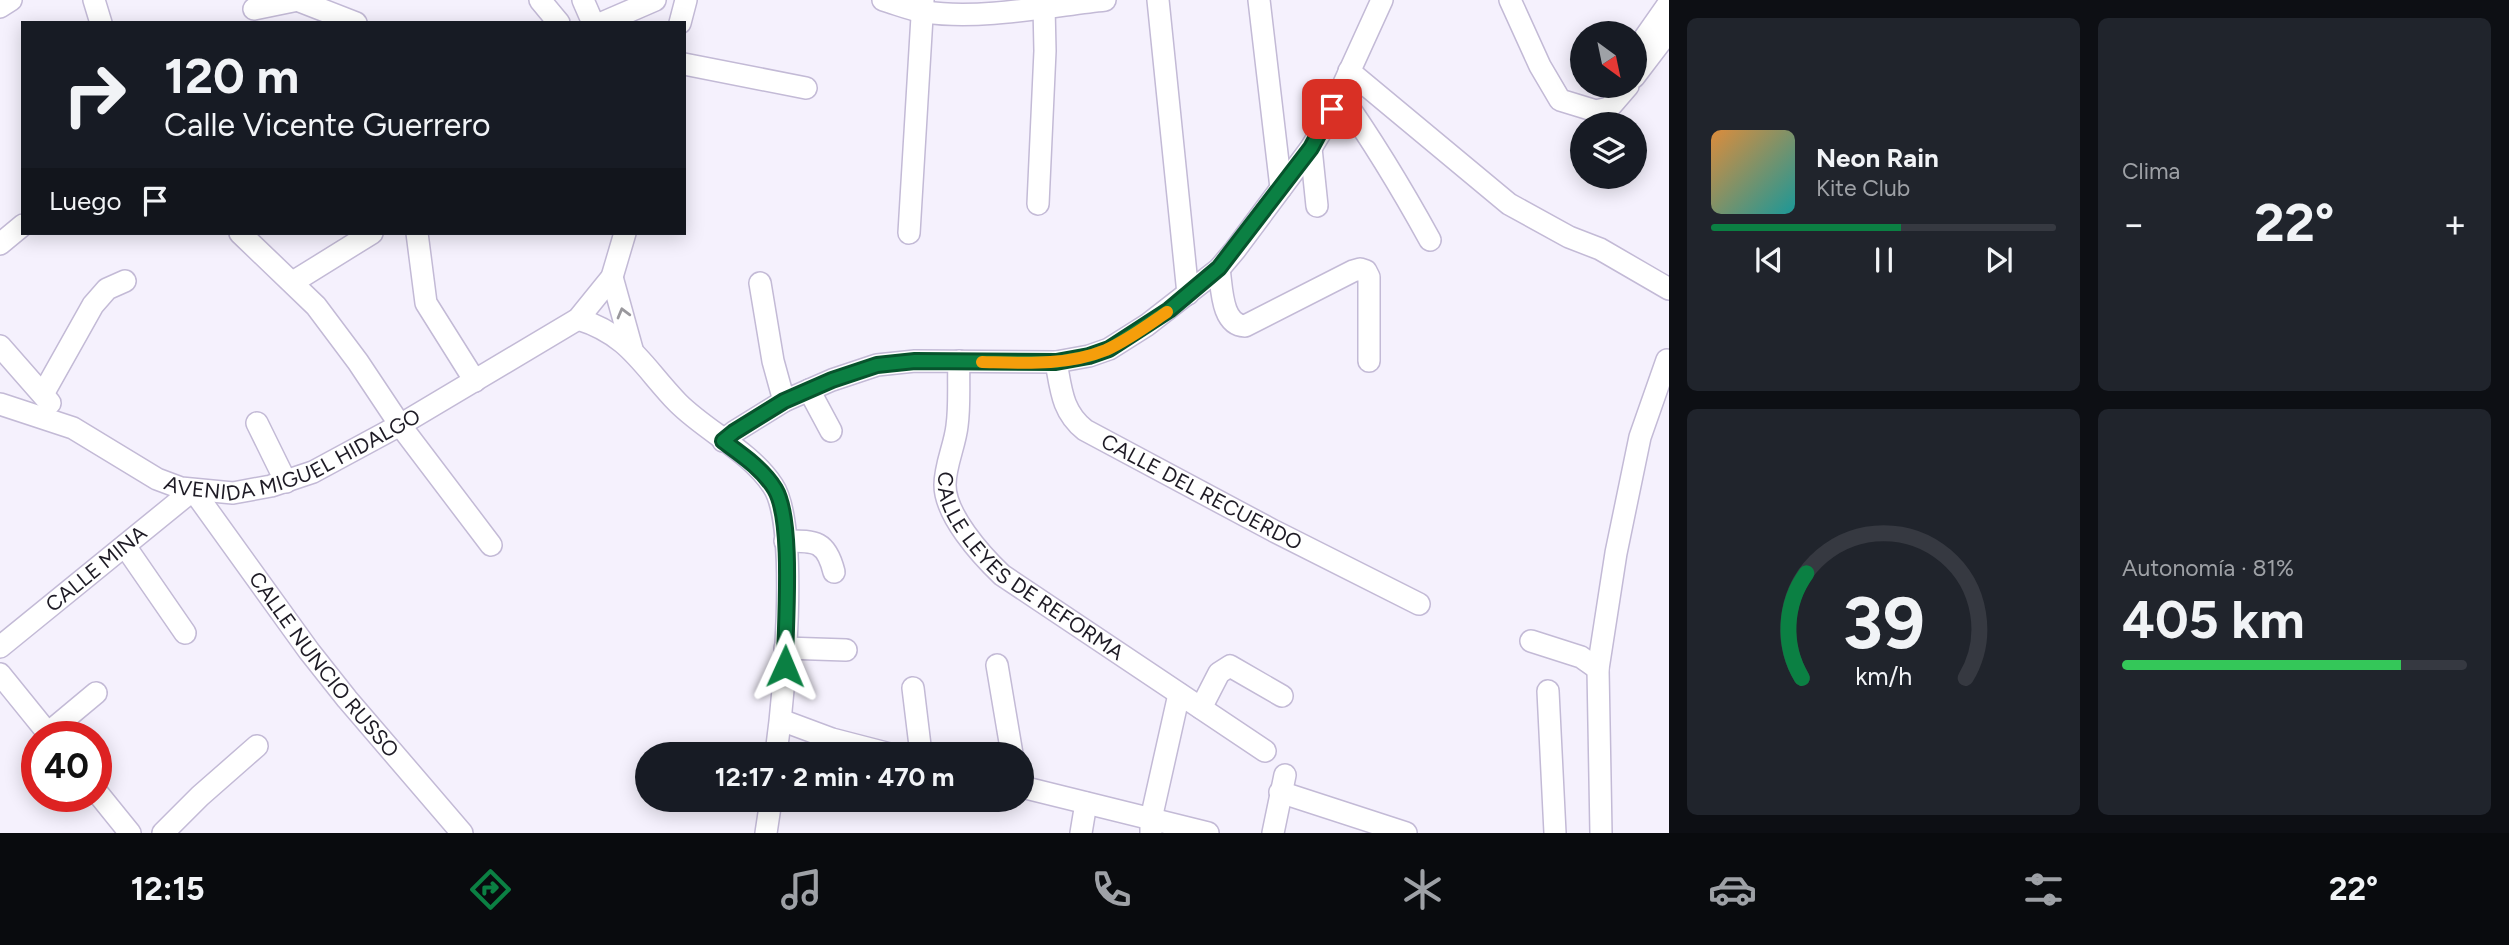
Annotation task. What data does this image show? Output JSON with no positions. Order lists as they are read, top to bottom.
{
  "streets": {
    "street": [
      "AVENIDA MIGUEL HIDALGO",
      "CALLE DEL RECUERDO",
      "CALLE LEYES DE REFORMA",
      "CALLE MINA",
      "CALLE NUNCIO RUSSO"
    ]
  },
  "crossings": [
    ["AVENIDA MIGUEL HIDALGO", "CALLE MINA"],
    ["AVENIDA MIGUEL HIDALGO", "CALLE NUNCIO RUSSO"],
    ["CALLE MINA", "CALLE NUNCIO RUSSO"]
  ],
  "north": "bottom right",
  "page": {
    "tile": [
      "Clima",
      ["Autonomía · 81%", "405 km"]
    ],
    "turn": ["120 m", "Calle Vicente Guerrero"],
    "song": ["Neon Rain", "Kite Club"],
    "then": "Luego",
    "heat": ["−", "22°", "+"],
    "limit": "40",
    "trip": "12:17 · 2 min · 470 m",
    "tabs": ["12:15", "22°"],
    "gauge": ["39", "km/h"]
  }
}
